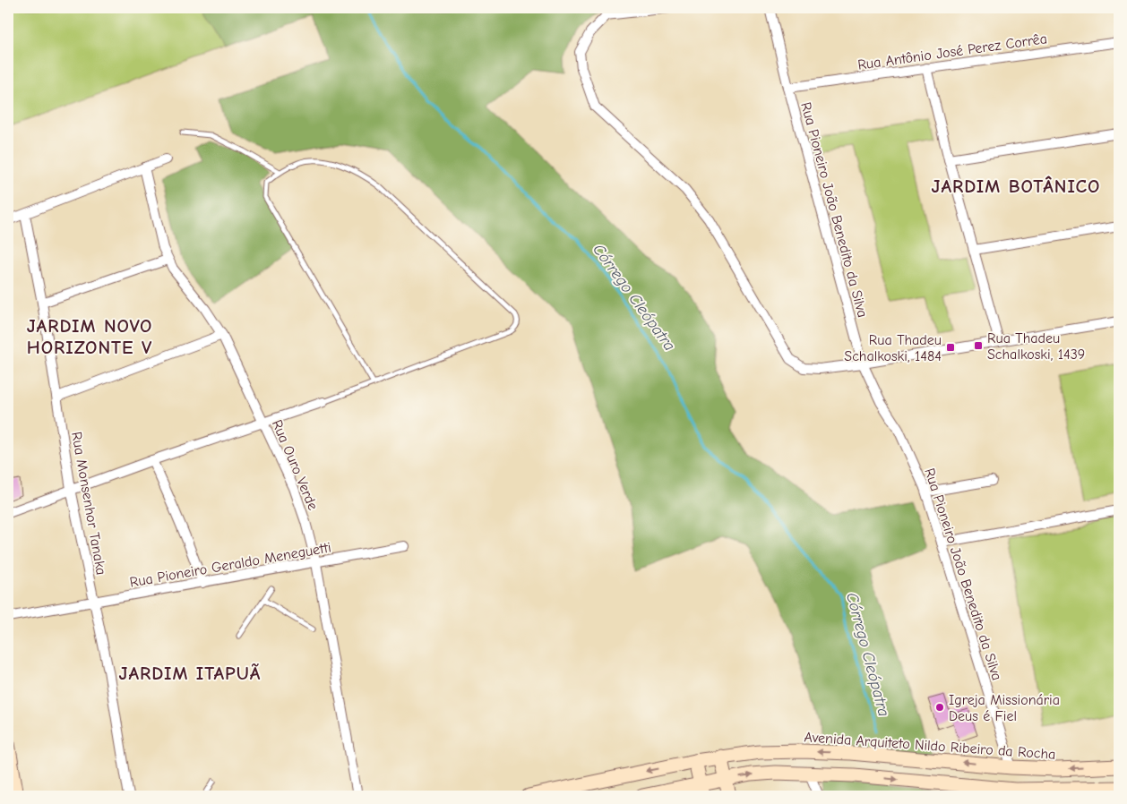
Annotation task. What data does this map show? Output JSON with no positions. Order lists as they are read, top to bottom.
{
  "streets": {
    "main road": ["Avenida Arquiteto Nildo Ribeiro da Rocha"],
    "street": [
      "Rua Antônio José Perez Corrêa",
      "Rua Pioneiro João Benedito da Silva",
      "Rua Ouro Verde",
      "Rua Monsenhor Tanaka",
      "Rua Pioneiro Geraldo Meneguetti"
    ]
  },
  "crossings": [
    ["Rua Antônio José Perez Corrêa", "Rua Pioneiro João Benedito da Silva"],
    ["Rua Pioneiro João Benedito da Silva", "Avenida Arquiteto Nildo Ribeiro da Rocha"],
    ["Rua Ouro Verde", "Rua Pioneiro Geraldo Meneguetti"],
    ["Rua Monsenhor Tanaka", "Rua Pioneiro Geraldo Meneguetti"]
  ],
  "districts": ["JARDIM BOTÂNICO", "JARDIM NOVO HORIZONTE V", "JARDIM ITAPUÃ"],
  "water": ["Córrego Cleópatra"],
  "places": {
    "transit": ["Rua Thadeu Schalkoski, 1439", "Rua Thadeu Schalkoski, 1484"],
    "other": ["Igreja Missionária Deus é Fiel"]
  }
}
